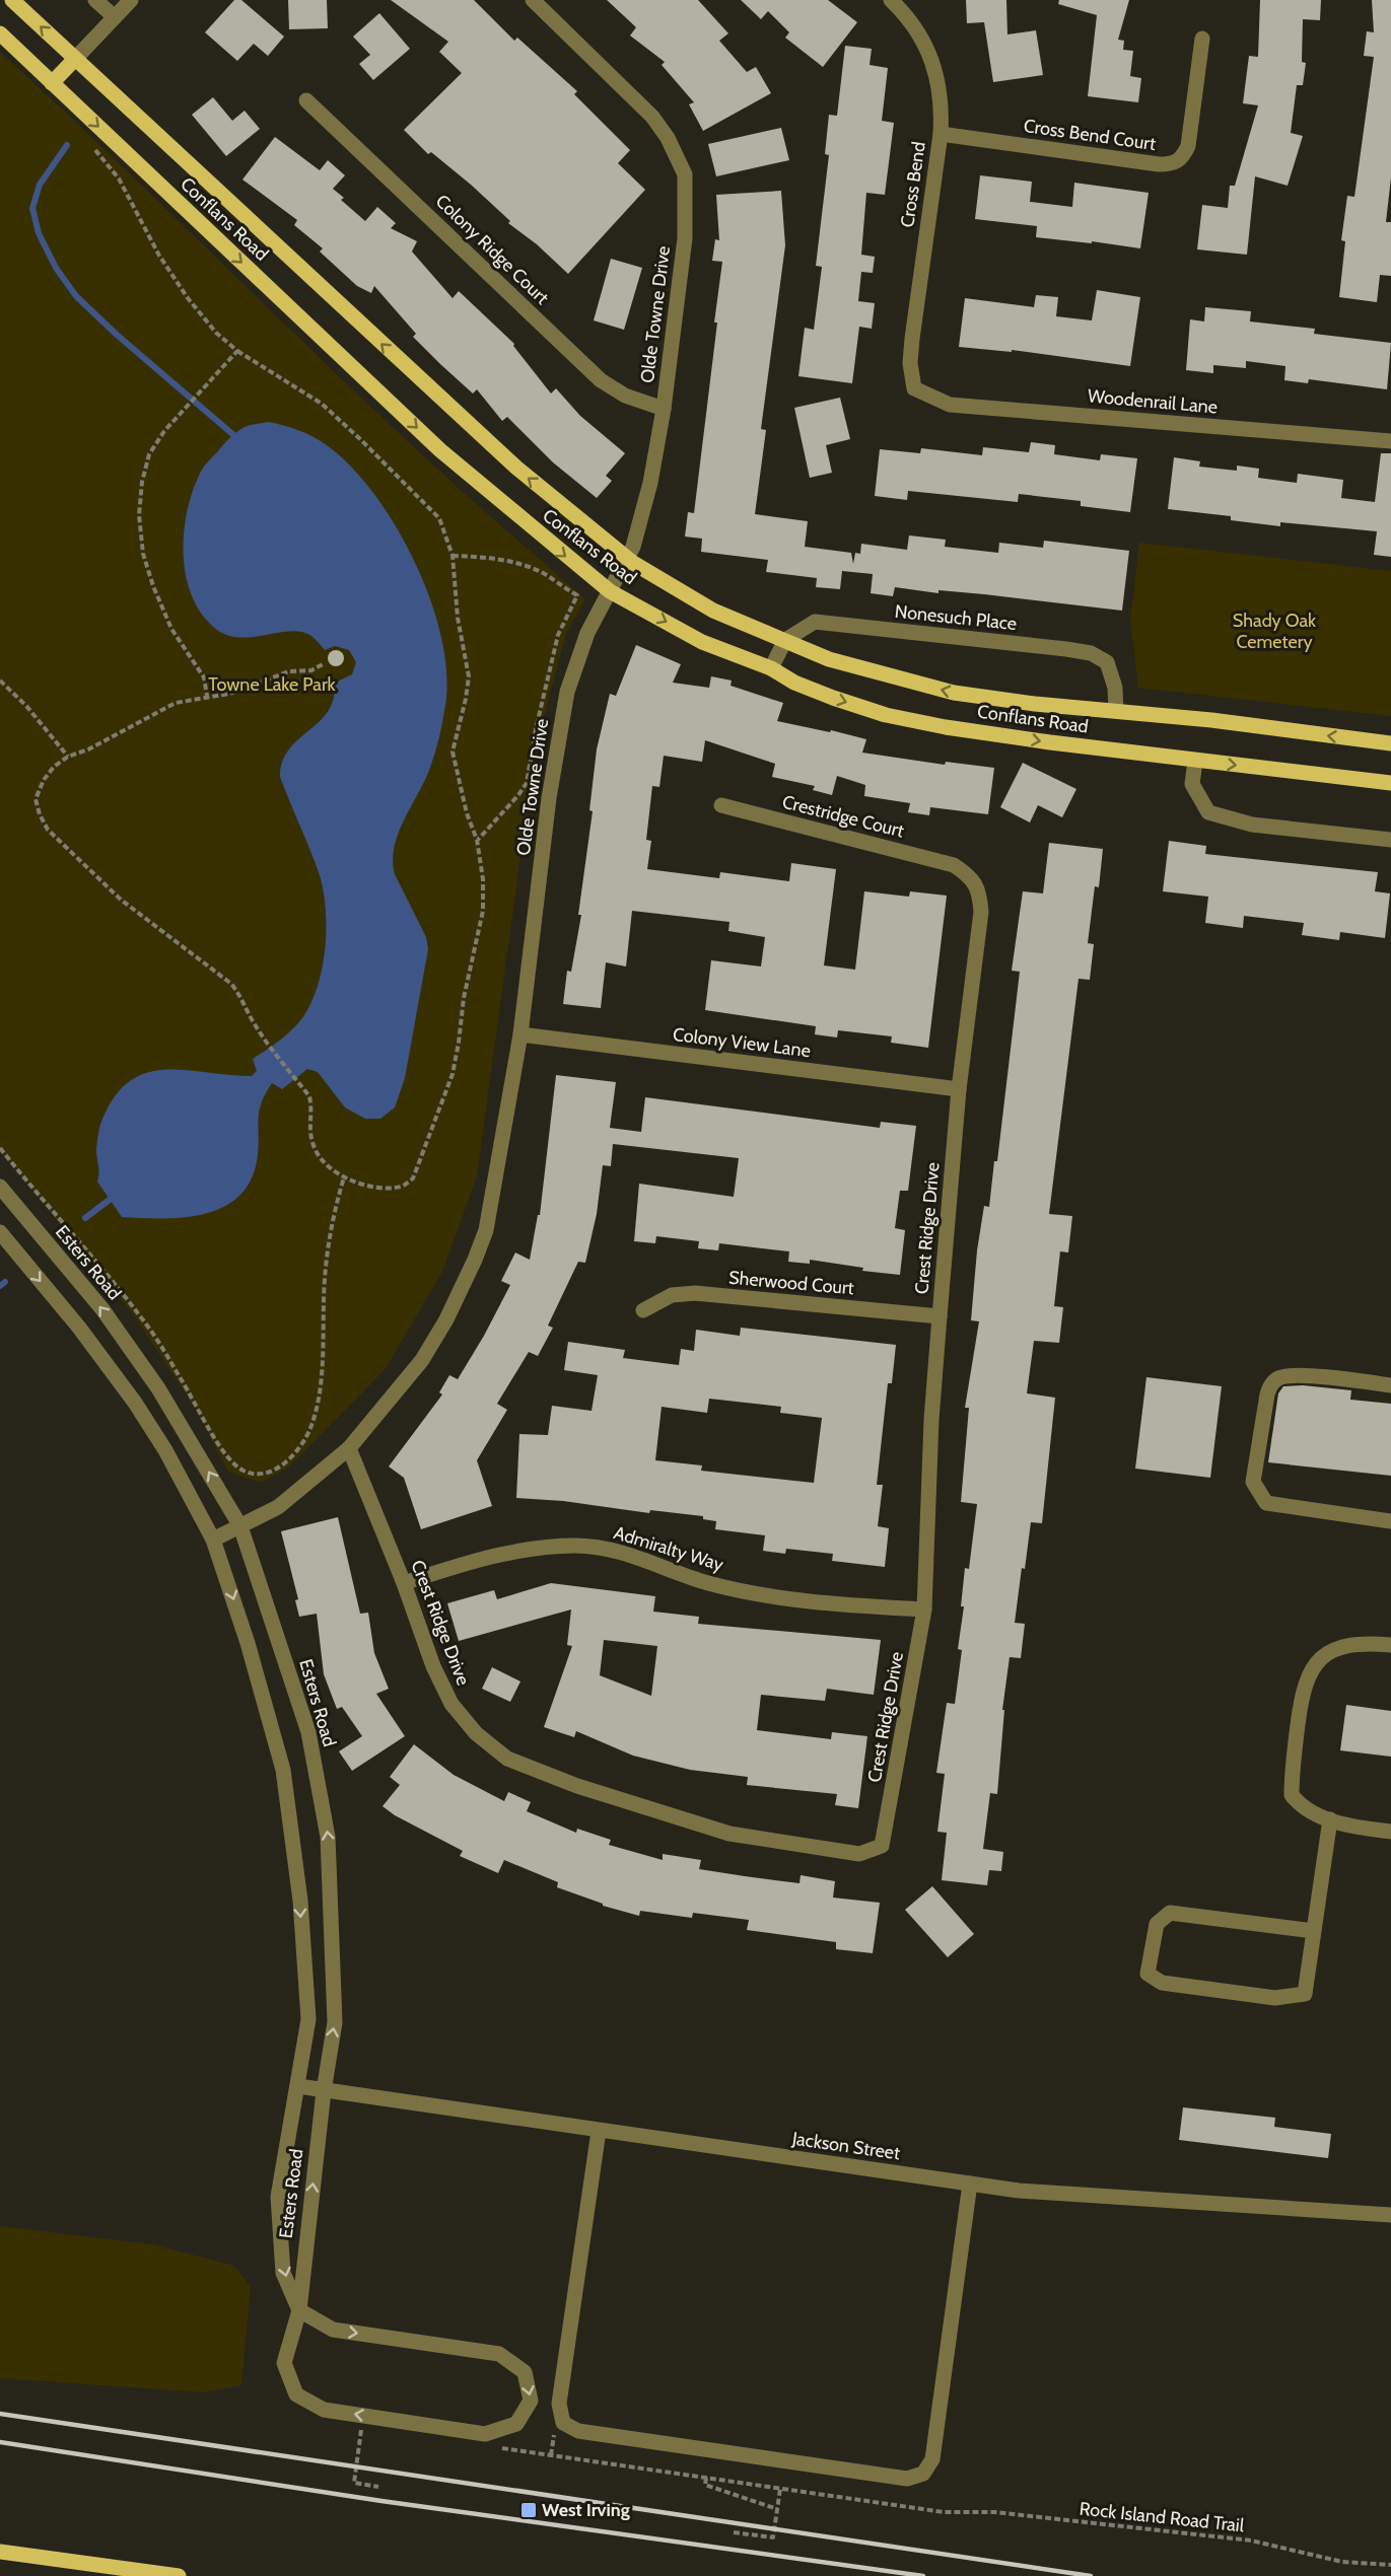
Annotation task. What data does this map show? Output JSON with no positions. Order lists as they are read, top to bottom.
{
  "streets": {
    "main road": ["Conflans Road"],
    "street": [
      "Cross Bend Court",
      "Cross Bend",
      "Colony Ridge Court",
      "Olde Towne Drive",
      "Woodenrail Lane",
      "Nonesuch Place",
      "Crestridge Court",
      "Colony View Lane",
      "Crest Ridge Drive",
      "Esters Road",
      "Sherwood Court",
      "Admiralty Way",
      "Jackson Street"
    ],
    "path": ["Rock Island Road Trail"]
  },
  "crossings": [
    ["Cross Bend Court", "Cross Bend"],
    ["Cross Bend", "Woodenrail Lane"],
    ["Conflans Road", "Olde Towne Drive"],
    ["Conflans Road", "Nonesuch Place"],
    ["Colony Ridge Court", "Olde Towne Drive"],
    ["Olde Towne Drive", "Colony View Lane"],
    ["Olde Towne Drive", "Crest Ridge Drive"],
    ["Olde Towne Drive", "Esters Road"],
    ["Crestridge Court", "Crest Ridge Drive"],
    ["Colony View Lane", "Crest Ridge Drive"],
    ["Crest Ridge Drive", "Sherwood Court"],
    ["Crest Ridge Drive", "Admiralty Way"],
    ["Esters Road", "Jackson Street"]
  ],
  "parks": ["Shady Oak Cemetery", "Towne Lake Park"],
  "places": {
    "transit": ["West Irving"]
  }
}
